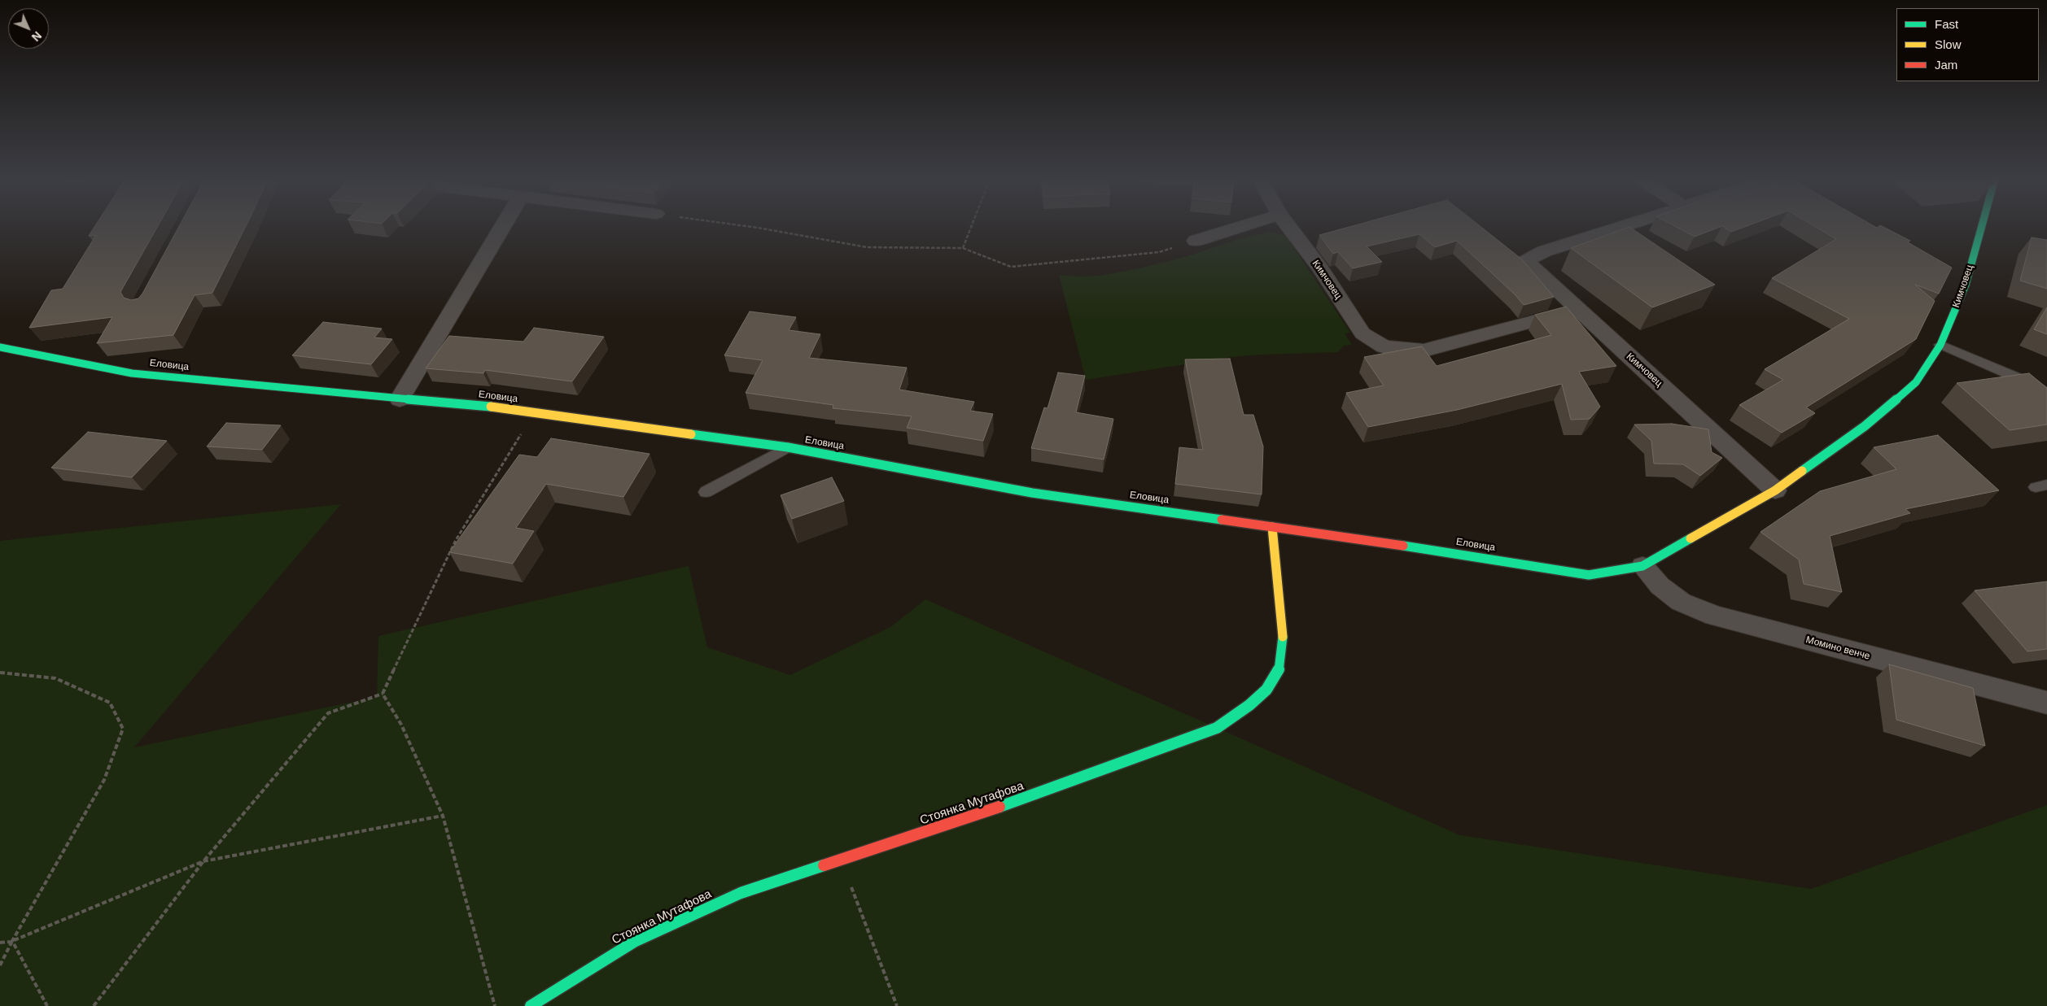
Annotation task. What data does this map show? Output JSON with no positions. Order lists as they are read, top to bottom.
{
  "streets": {
    "street": [
      "Кимчовец",
      "Еловица",
      "Момино венче",
      "Стоянка Мутафова"
    ]
  },
  "crossings": [
    ["Еловица", "Момино венче"],
    ["Еловица", "Стоянка Мутафова"]
  ],
  "legend": ["Fast", "Slow", "Jam"],
  "north": "bottom right"
}
